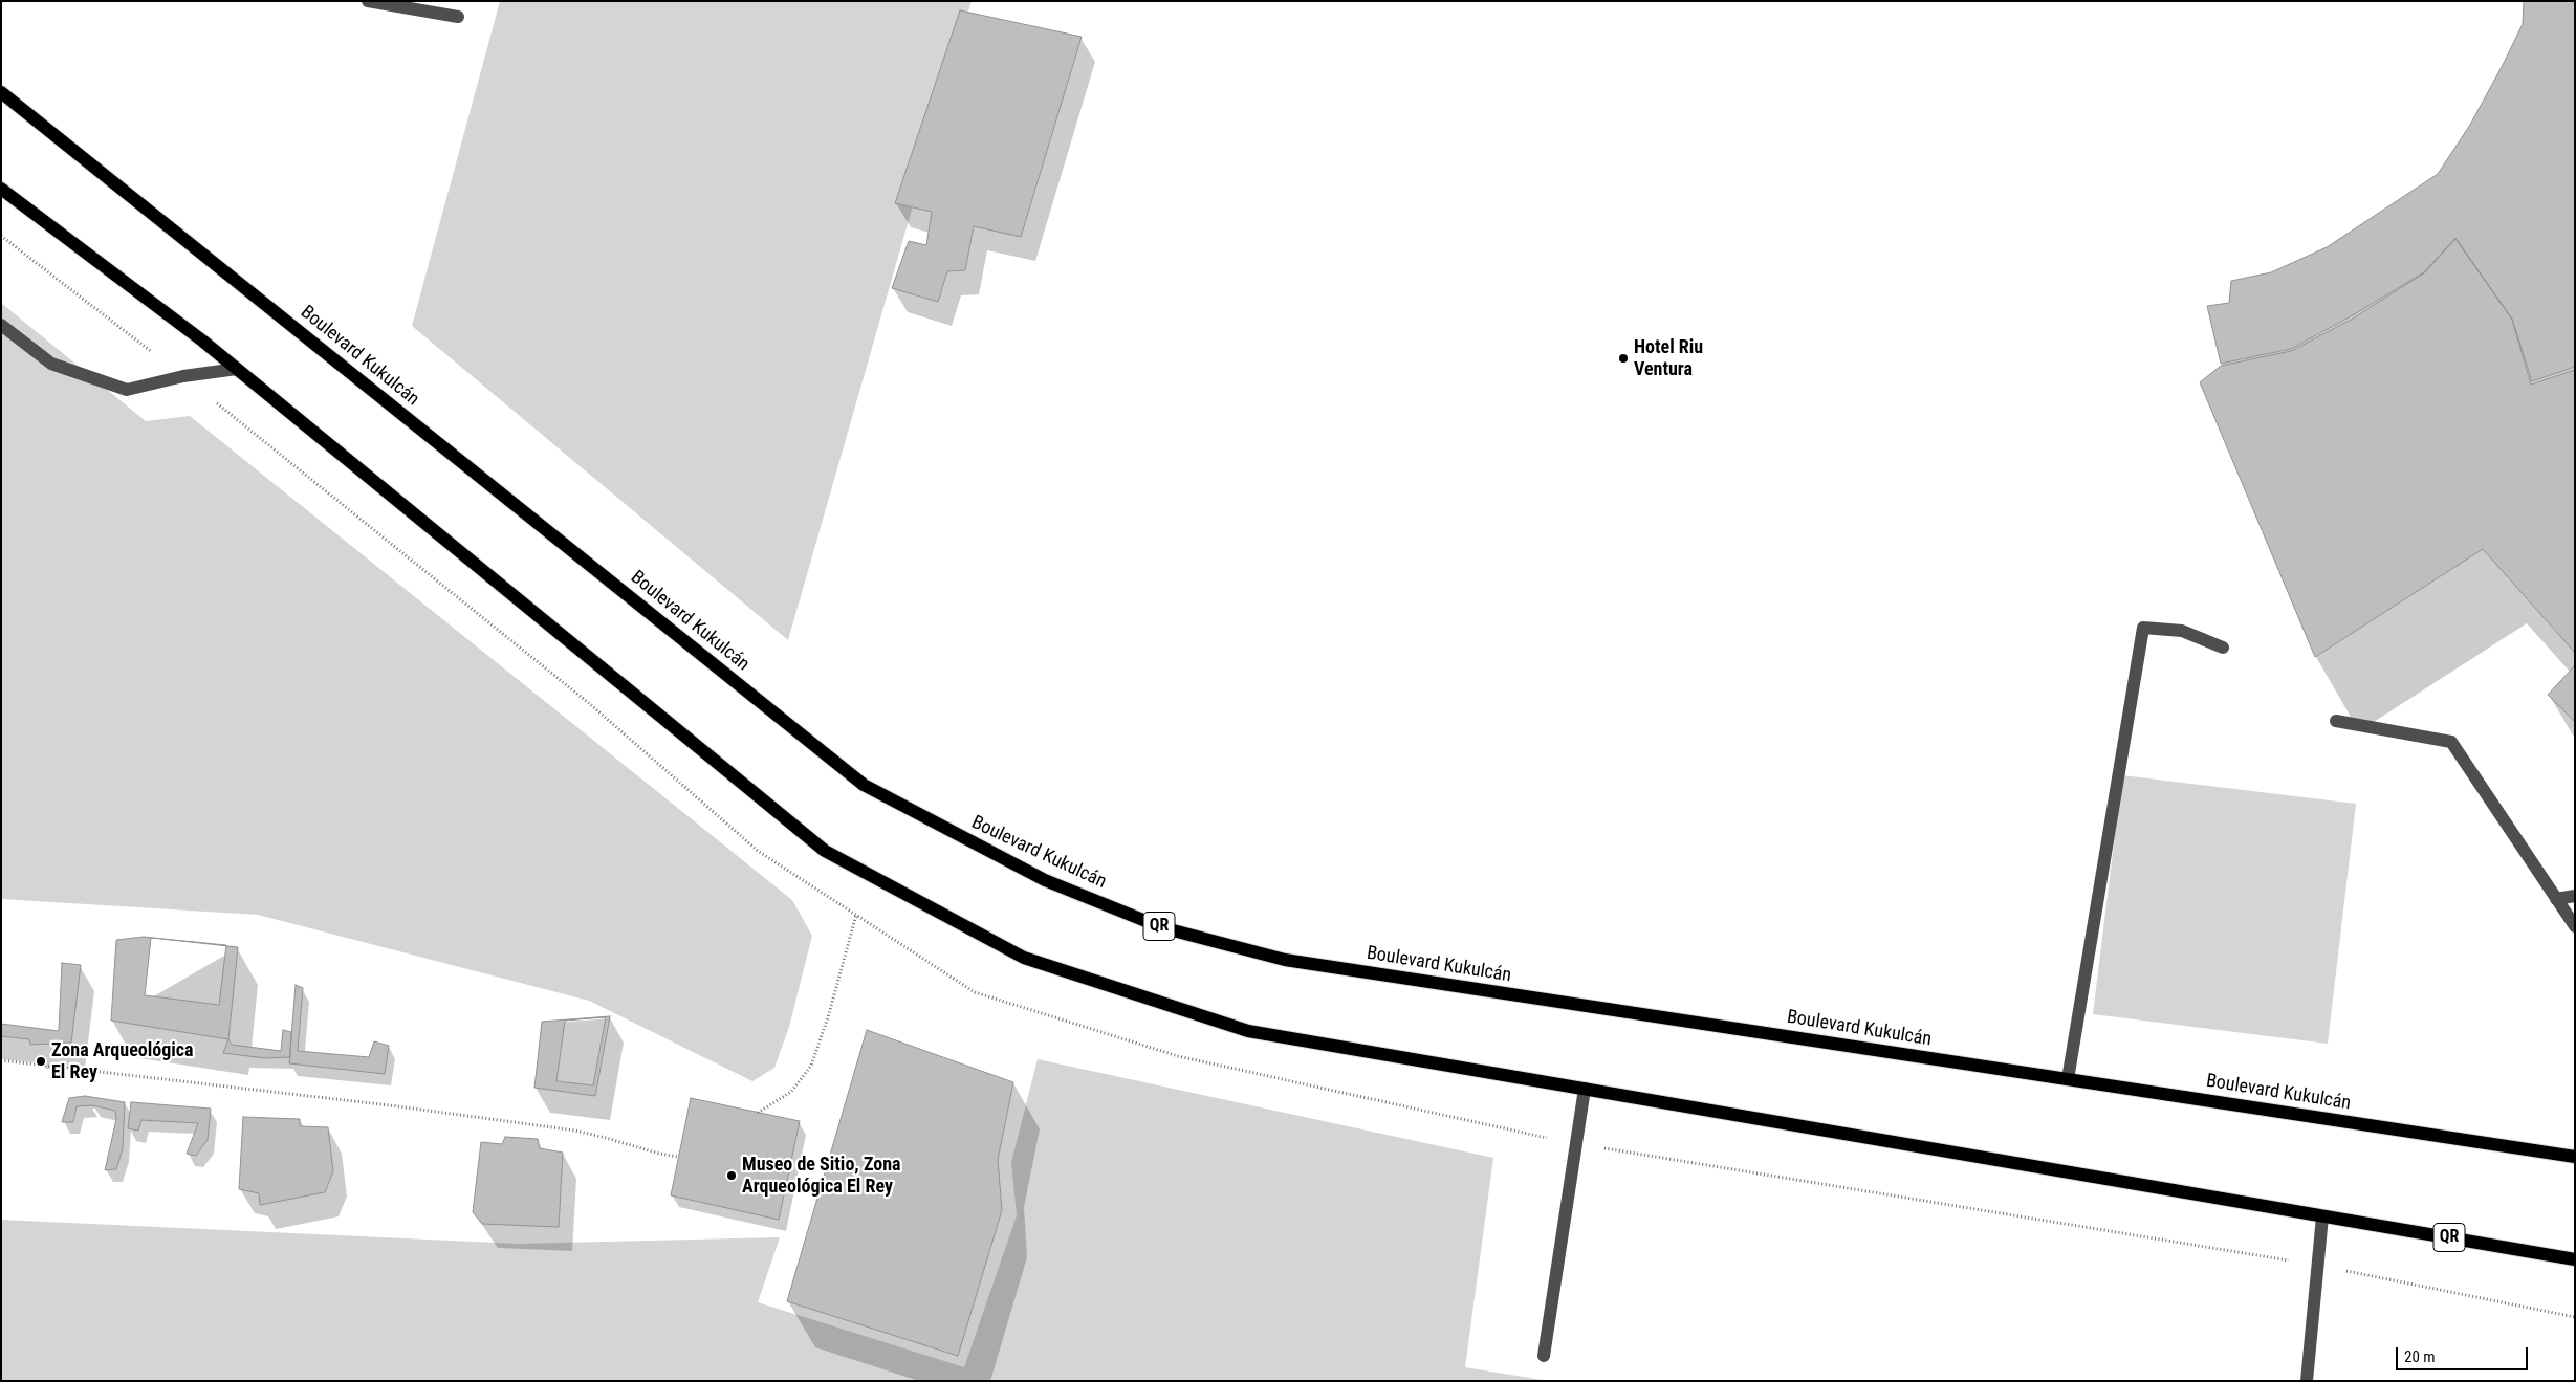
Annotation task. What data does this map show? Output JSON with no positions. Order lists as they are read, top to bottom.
{
  "streets": {
    "main road": ["Boulevard Kukulcán", "QR"]
  },
  "places": ["Hotel Riu Ventura", "Zona Arqueológica El Rey", "Museo de Sitio, Zona Arqueológica El Rey"],
  "scale_bar": "20 m"
}
